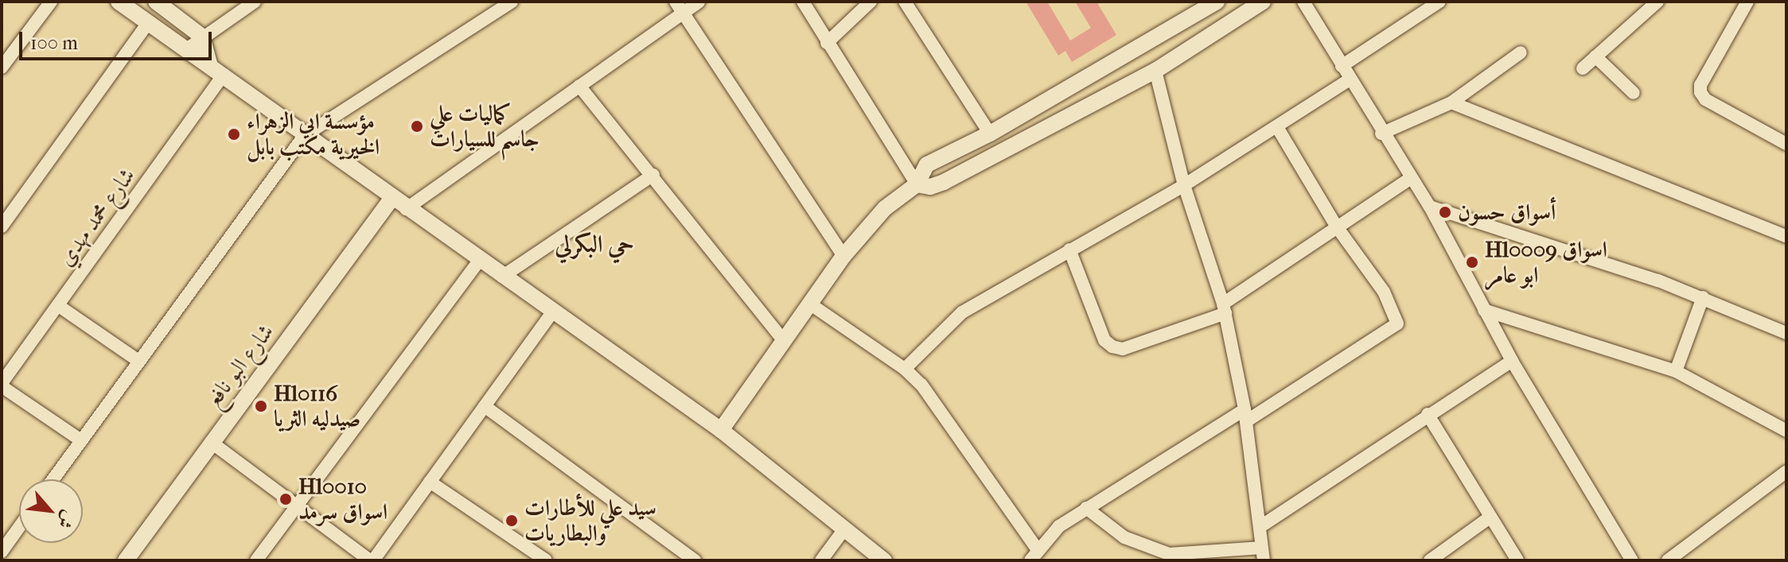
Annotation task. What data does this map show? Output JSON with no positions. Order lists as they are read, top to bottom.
{
  "streets": {
    "street": ["شارع محمد مهدي", "شارع البو نافع"]
  },
  "districts": ["حي البكرلي"],
  "places": [
    "كماليات علي جاسم للسيارات",
    "مؤسسة ابي الزهراء الخيرية مكتب بابل",
    "أسواق حسون",
    "Hl0009 اسواق ابو عامر",
    "Hl0116 صيدليه الثريا",
    "Hl0010 اسواق سرمد",
    "سيد علي للأطارات والبطاريات"
  ],
  "scale_bar": "100 m",
  "north": "bottom right"
}
